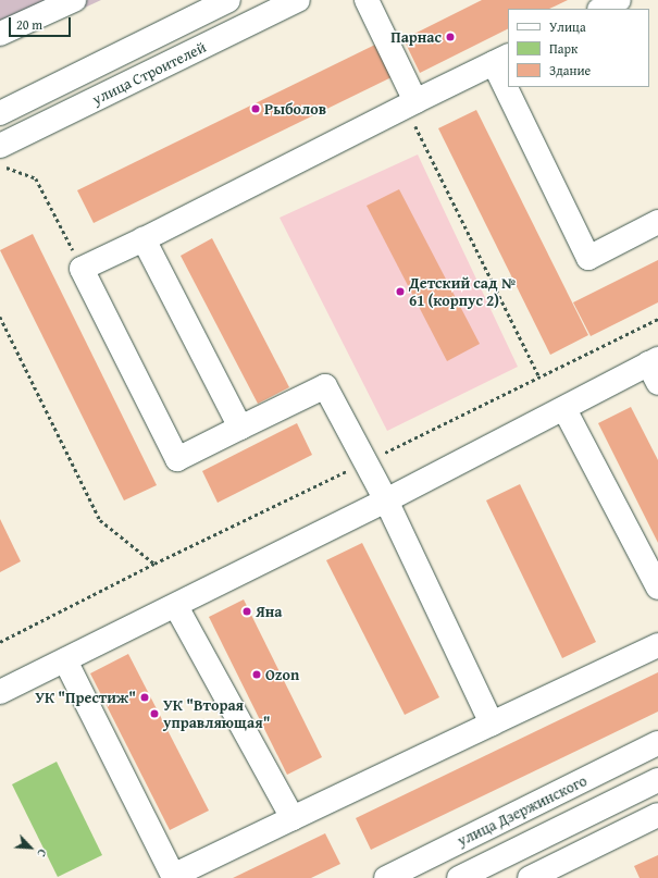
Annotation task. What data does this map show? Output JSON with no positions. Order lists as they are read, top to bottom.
{
  "streets": {
    "street": ["улица Строителей", "улица Дзержинского"]
  },
  "places": [
    "Парнас",
    "Рыболов",
    "Детский сад № 61 (корпус 2)",
    "Яна",
    "Ozon",
    "УК \"Престиж\"",
    "УК \"Вторая управляющая\""
  ],
  "legend": ["Улица", "Парк", "Здание"],
  "scale_bar": "20 m",
  "north": "bottom right"
}
